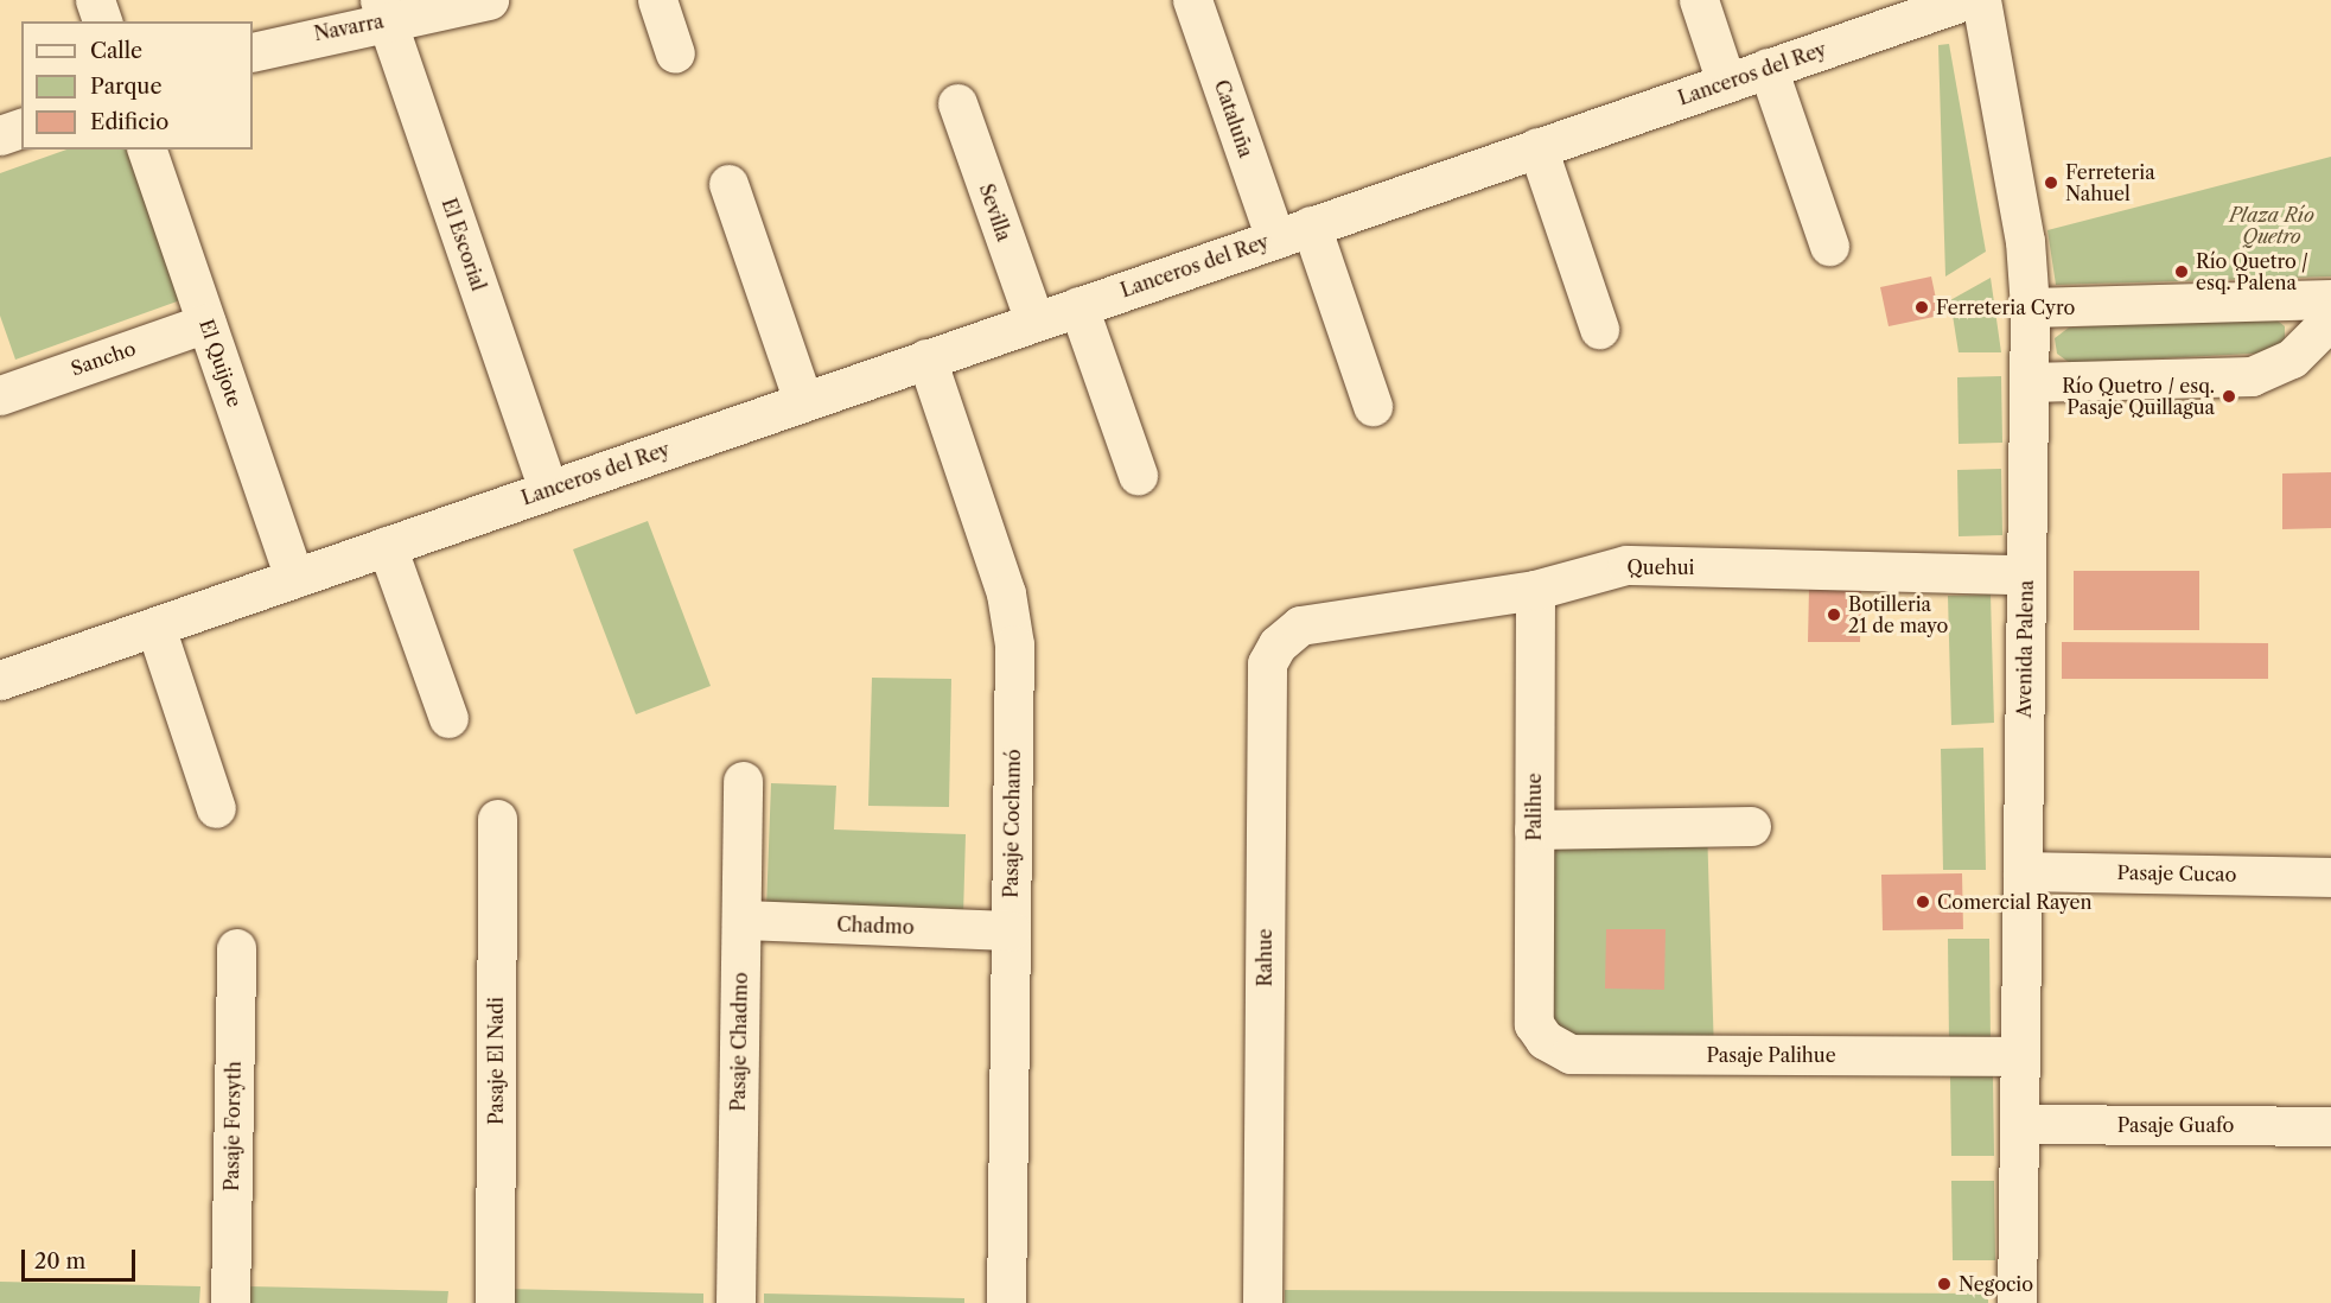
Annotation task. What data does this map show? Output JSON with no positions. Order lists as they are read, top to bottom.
{
  "streets": {
    "street": [
      "Navarra",
      "Lanceros del Rey",
      "Cataluña",
      "Sevilla",
      "El Escorial",
      "Sancho",
      "El Quijote",
      "Quehui",
      "Avenida Palena",
      "Palihue",
      "Pasaje Cochamó",
      "Pasaje Cucao",
      "Chadmo",
      "Rahue",
      "Pasaje Chadmo",
      "Pasaje Palihue",
      "Pasaje El Nadi",
      "Pasaje Guafo",
      "Pasaje Forsyth"
    ]
  },
  "crossings": [
    ["Navarra", "El Escorial"],
    ["Lanceros del Rey", "Cataluña"],
    ["Lanceros del Rey", "Sevilla"],
    ["Lanceros del Rey", "El Escorial"],
    ["Lanceros del Rey", "El Quijote"],
    ["Lanceros del Rey", "Pasaje Cochamó"],
    ["Sancho", "El Quijote"],
    ["Quehui", "Avenida Palena"],
    ["Quehui", "Palihue"],
    ["Quehui", "Rahue"],
    ["Avenida Palena", "Pasaje Cucao"],
    ["Avenida Palena", "Pasaje Palihue"],
    ["Avenida Palena", "Pasaje Guafo"],
    ["Palihue", "Pasaje Palihue"],
    ["Pasaje Cochamó", "Chadmo"],
    ["Chadmo", "Pasaje Chadmo"]
  ],
  "parks": ["Plaza Río Quetro"],
  "places": [
    "Ferreteria Nahuel",
    "Río Quetro / esq. Palena",
    "Ferreteria Cyro",
    "Río Quetro / esq. Pasaje Quillagua",
    "Botilleria 21 de mayo",
    "Comercial Rayen",
    "Negocio"
  ],
  "legend": ["Calle", "Parque", "Edificio"],
  "scale_bar": "20 m"
}
